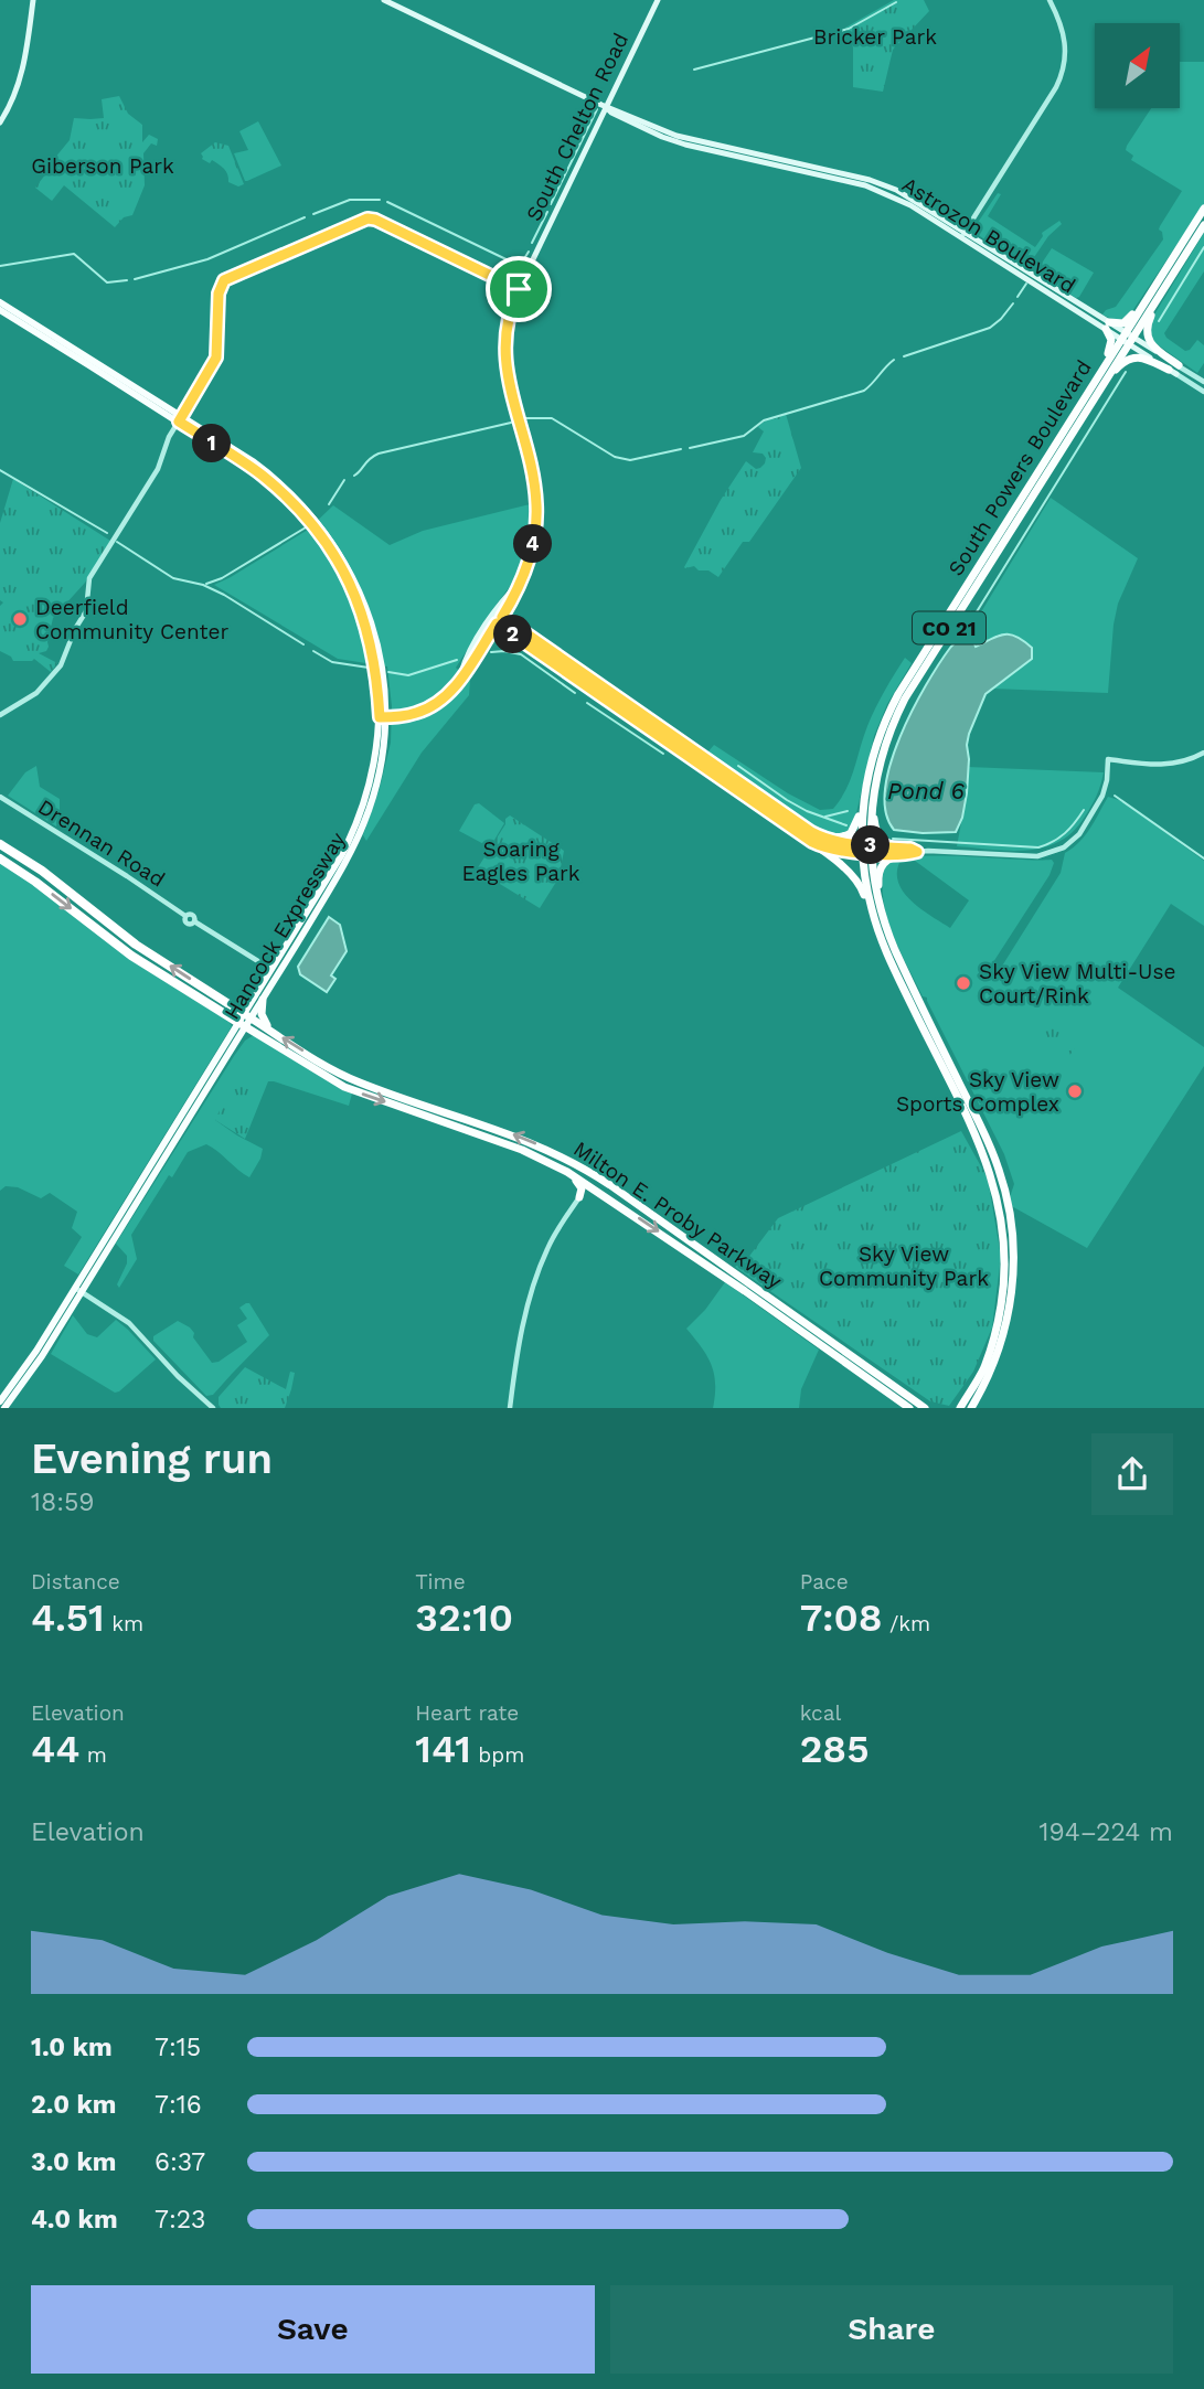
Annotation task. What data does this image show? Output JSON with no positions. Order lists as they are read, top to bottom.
{
  "streets": {
    "highway": ["South Powers Boulevard", "CO 21", "Milton E. Proby Parkway"],
    "main road": ["South Chelton Road", "Astrozon Boulevard", "Hancock Expressway"],
    "street": ["Drennan Road"]
  },
  "crossings": [
    ["South Chelton Road", "Astrozon Boulevard"],
    ["South Chelton Road", "Hancock Expressway"],
    ["Astrozon Boulevard", "South Powers Boulevard"],
    ["Drennan Road", "Hancock Expressway"],
    ["Hancock Expressway", "Milton E. Proby Parkway"]
  ],
  "water": ["Pond 6"],
  "parks": [
    "Bricker Park",
    "Giberson Park",
    "Soaring Eagles Park",
    "Sky View Community Park"
  ],
  "places": ["Deerfield Community Center", "Sky View Multi-Use Court/Rink", "Sky View Sports Complex"],
  "north": "top right",
  "page": {
    "pins": [
      "1",
      "4",
      "2",
      "3"
    ],
    "heading": ["Evening run", "18:59"],
    "stats": [
      ["Distance", "4.51 km"],
      ["Time", "32:10"],
      ["Pace", "7:08 /km"],
      ["Elevation", "44 m"],
      ["Heart rate", "141 bpm"],
      ["kcal", "285"]
    ],
    "chart": ["Elevation", "194–224 m"],
    "list": [
      {
        "name": "1.0 km",
        "note": "7:15"
      },
      {
        "name": "2.0 km",
        "note": "7:16"
      },
      {
        "name": "3.0 km",
        "note": "6:37"
      },
      {
        "name": "4.0 km",
        "note": "7:23"
      }
    ],
    "buttons": ["Save", "Share"]
  }
}
